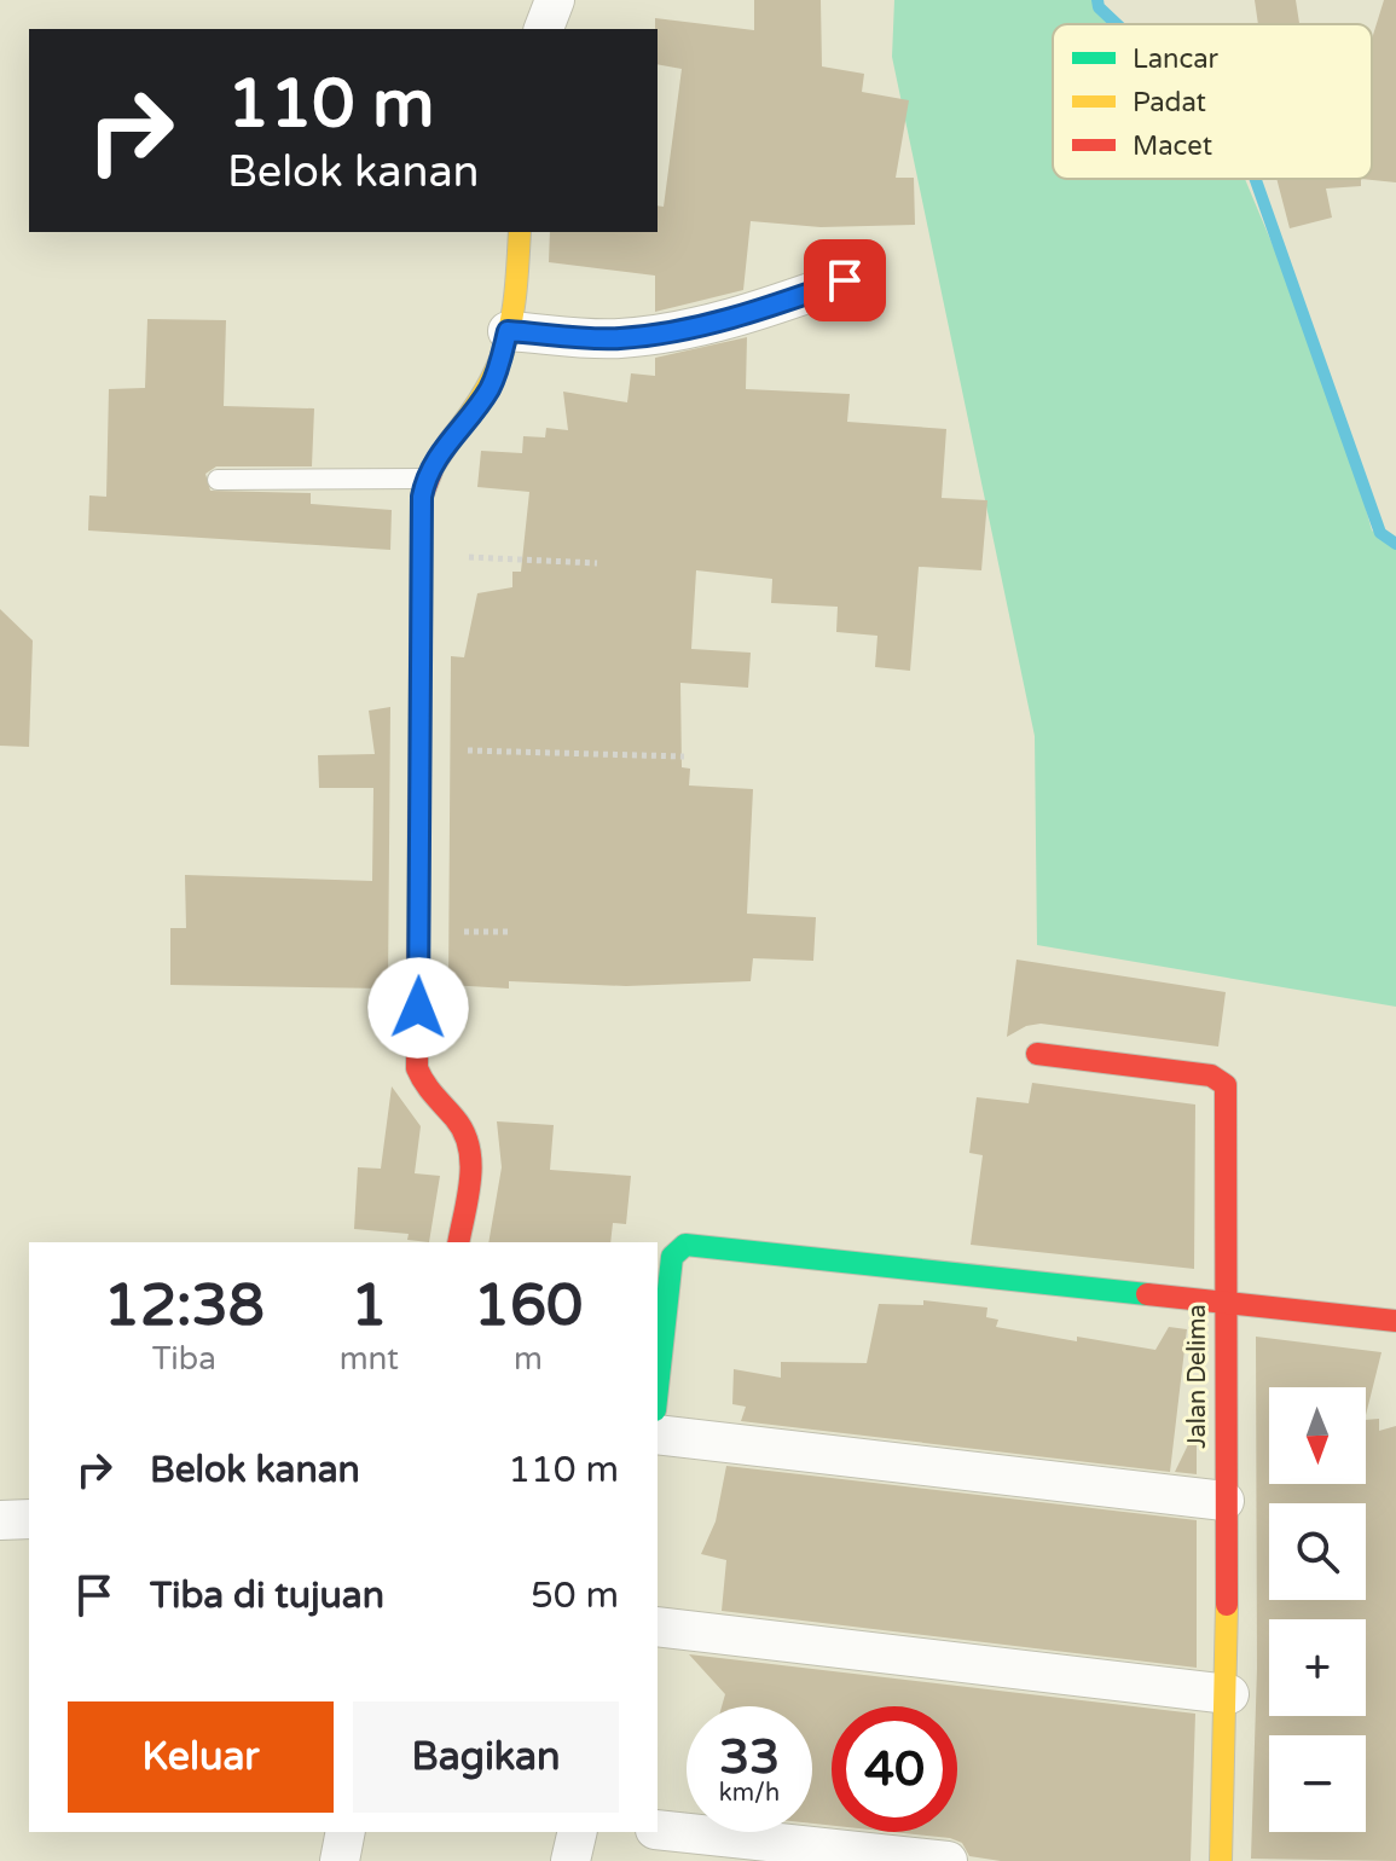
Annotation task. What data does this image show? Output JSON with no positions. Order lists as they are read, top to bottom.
{
  "streets": {
    "street": ["Jalan Delima"]
  },
  "legend": ["Lancar", "Padat", "Macet"],
  "north": "bottom",
  "page": {
    "turn": ["110 m", "Belok kanan"],
    "eta": [
      "12:38",
      "Tiba",
      "1",
      "mnt",
      "160",
      "m"
    ],
    "map_buttons": ["+", "−"],
    "list": [
      {
        "name": "Belok kanan",
        "value": "110 m"
      },
      {
        "name": "Tiba di tujuan",
        "value": "50 m"
      }
    ],
    "buttons": ["Keluar", "Bagikan"],
    "speed": "33 km/h",
    "limit": "40"
  }
}
